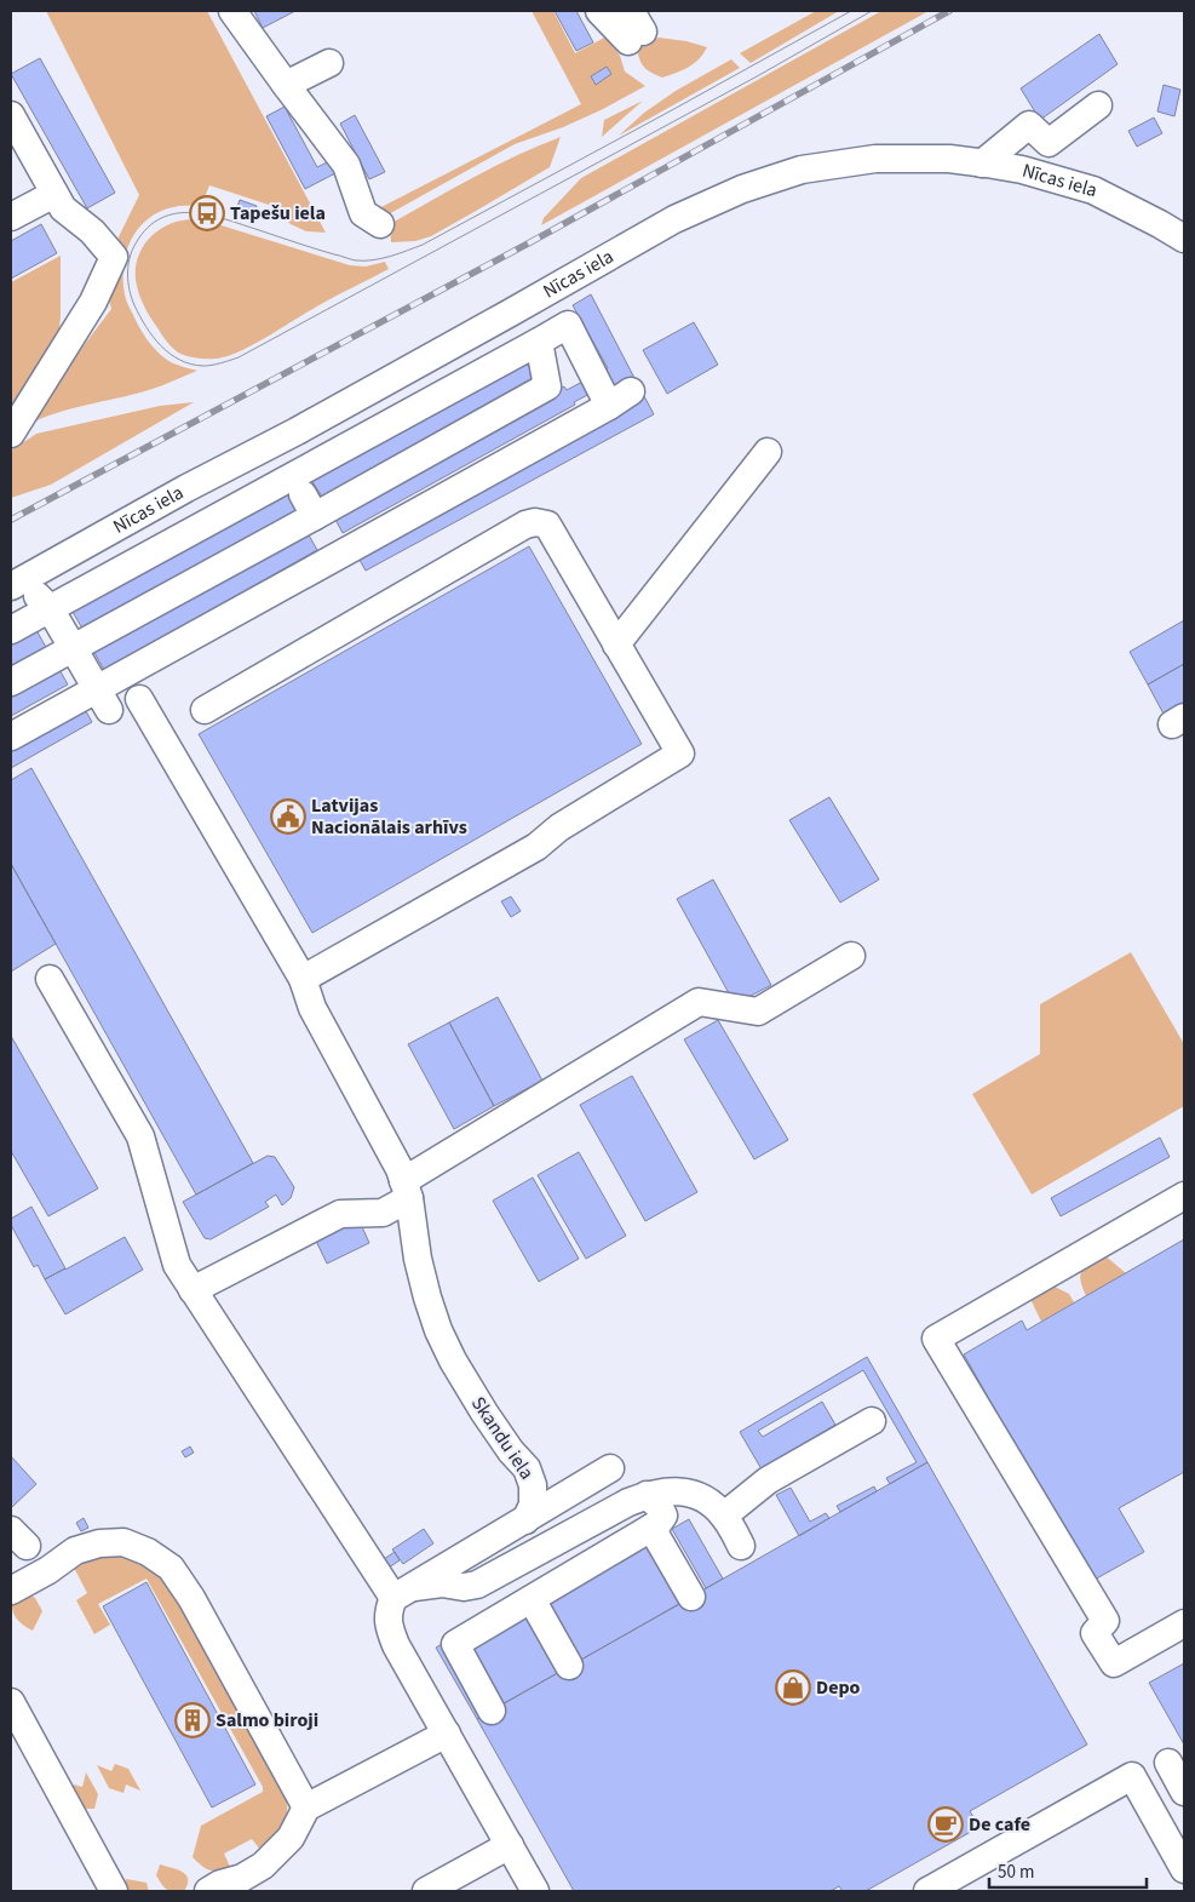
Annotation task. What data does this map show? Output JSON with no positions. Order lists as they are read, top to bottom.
{
  "streets": {
    "street": ["Nīcas iela", "Skandu iela"]
  },
  "places": {
    "bus stop": ["Tapešu iela"],
    "public building": ["Latvijas Nacionālais arhīvs"],
    "shop": ["Depo"],
    "building": ["Salmo biroji"],
    "cafe": ["De cafe"]
  },
  "scale_bar": "50 m"
}
